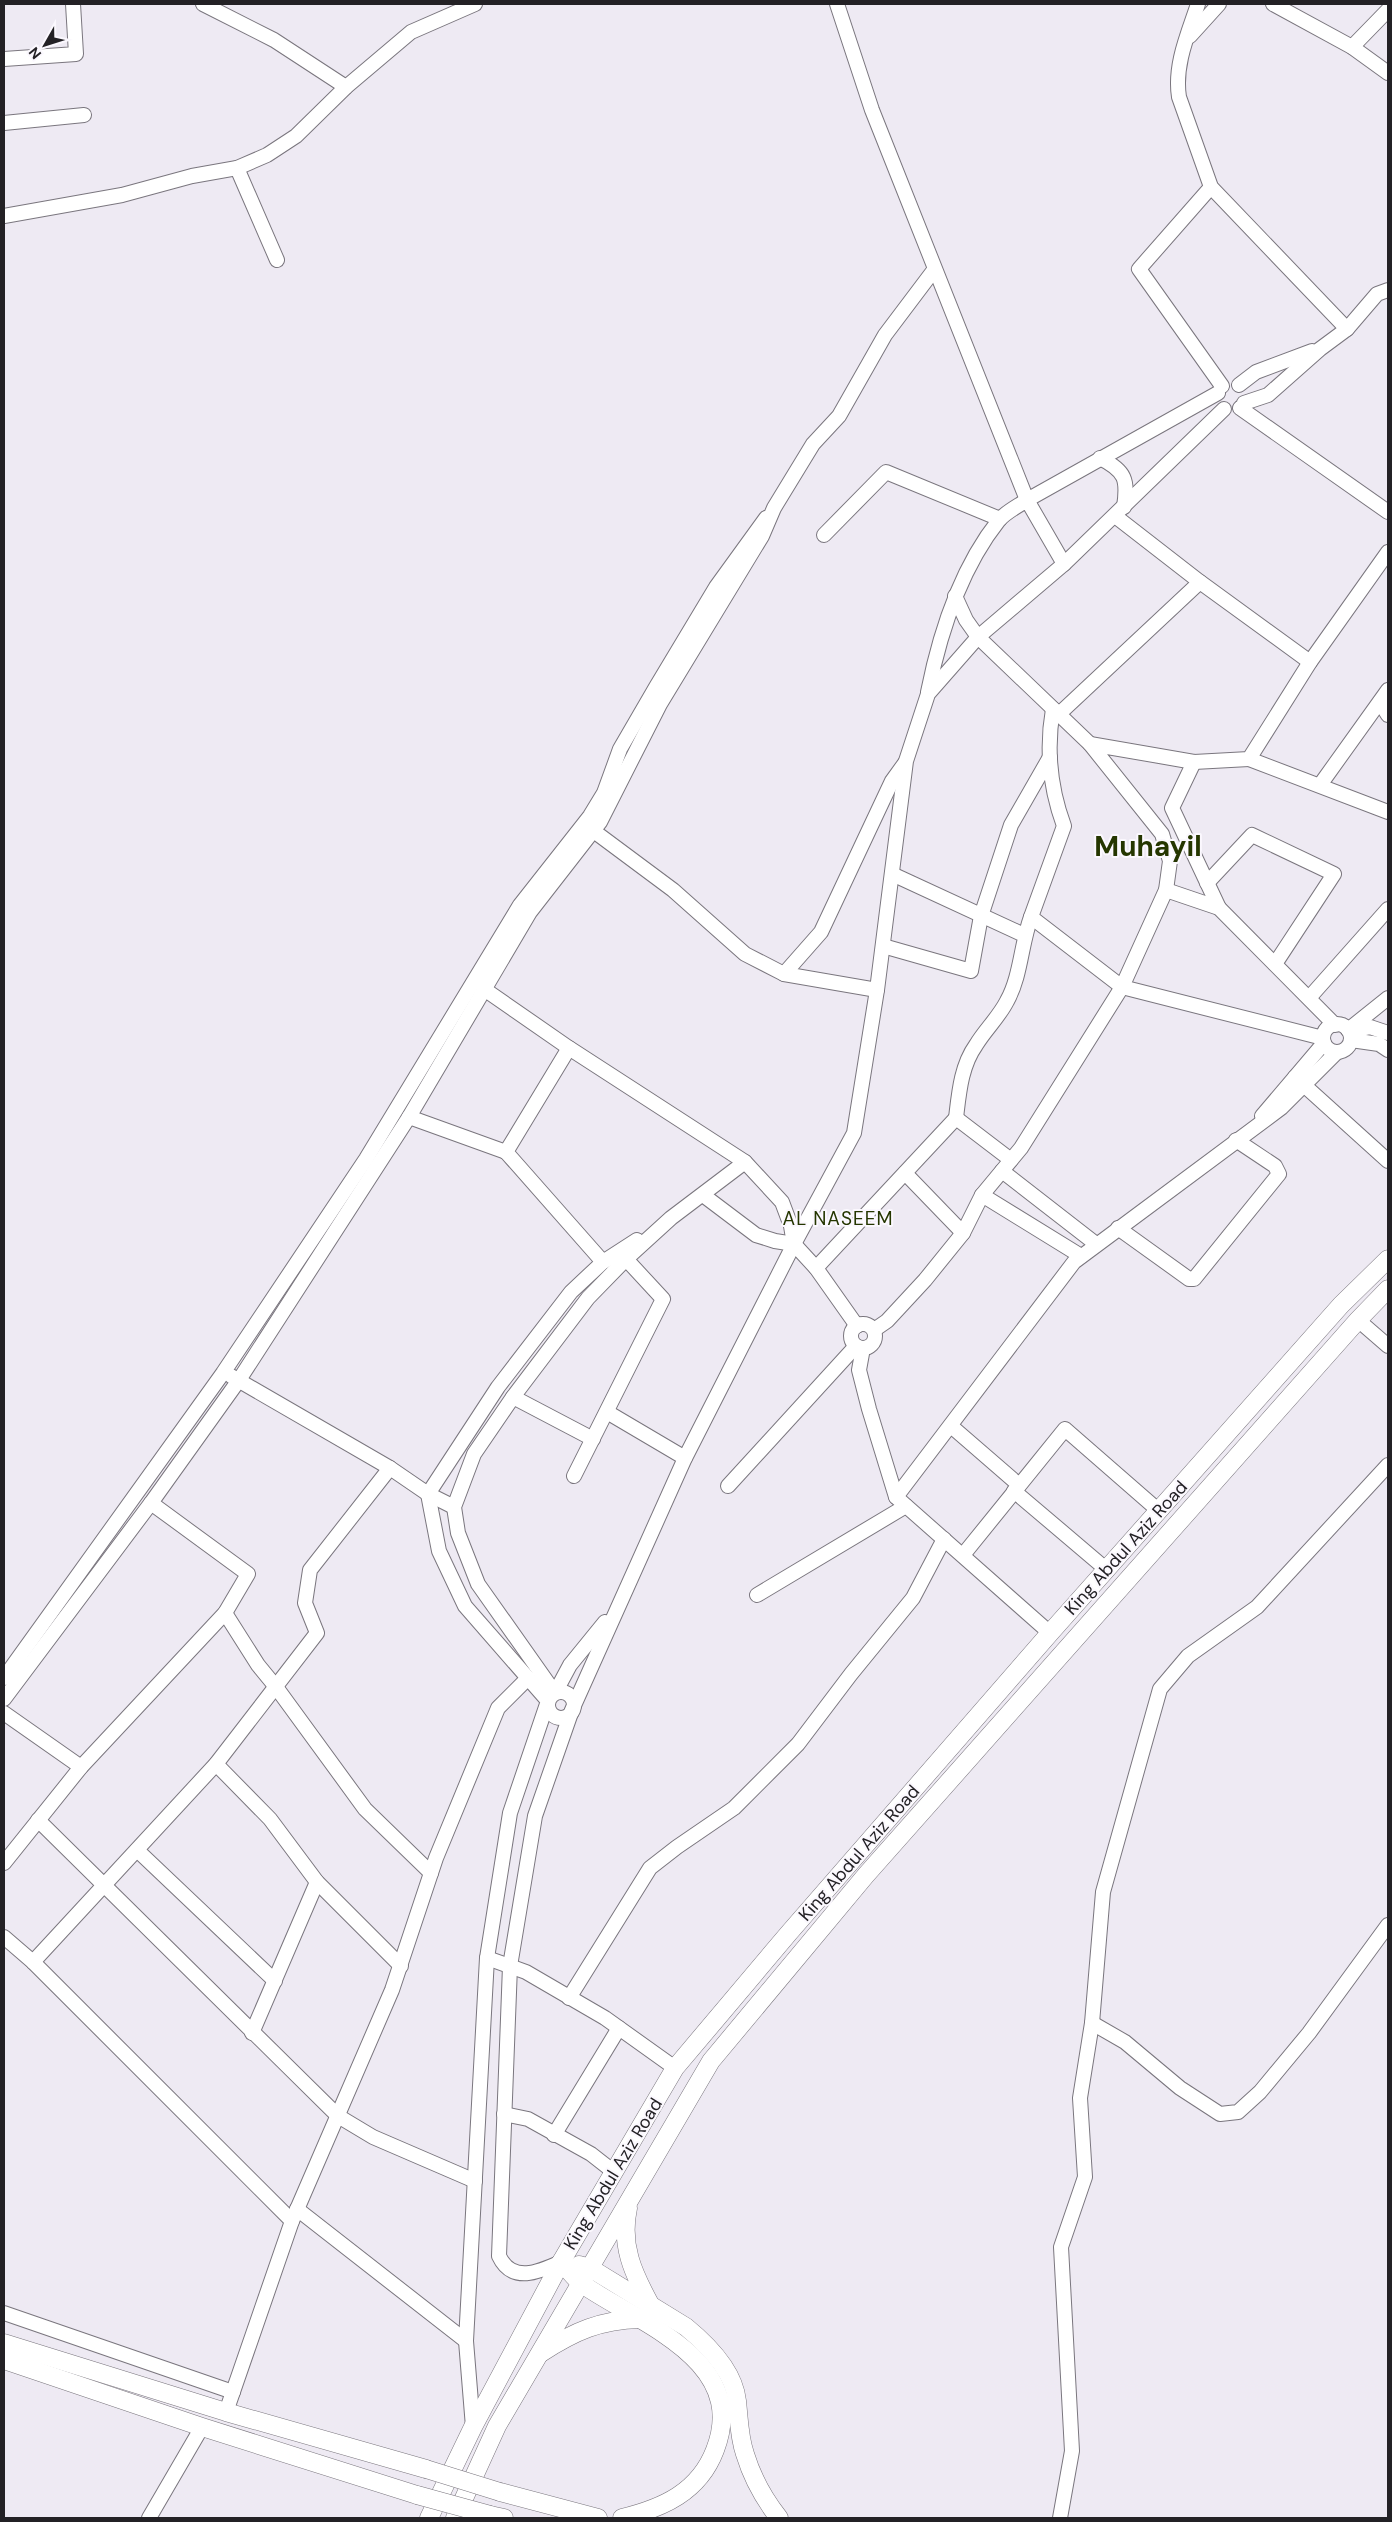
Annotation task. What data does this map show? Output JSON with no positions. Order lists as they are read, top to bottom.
{
  "streets": {
    "main road": ["King Abdul Aziz Road"]
  },
  "districts": ["Muhayil", "AL NASEEM"],
  "north": "bottom left"
}
